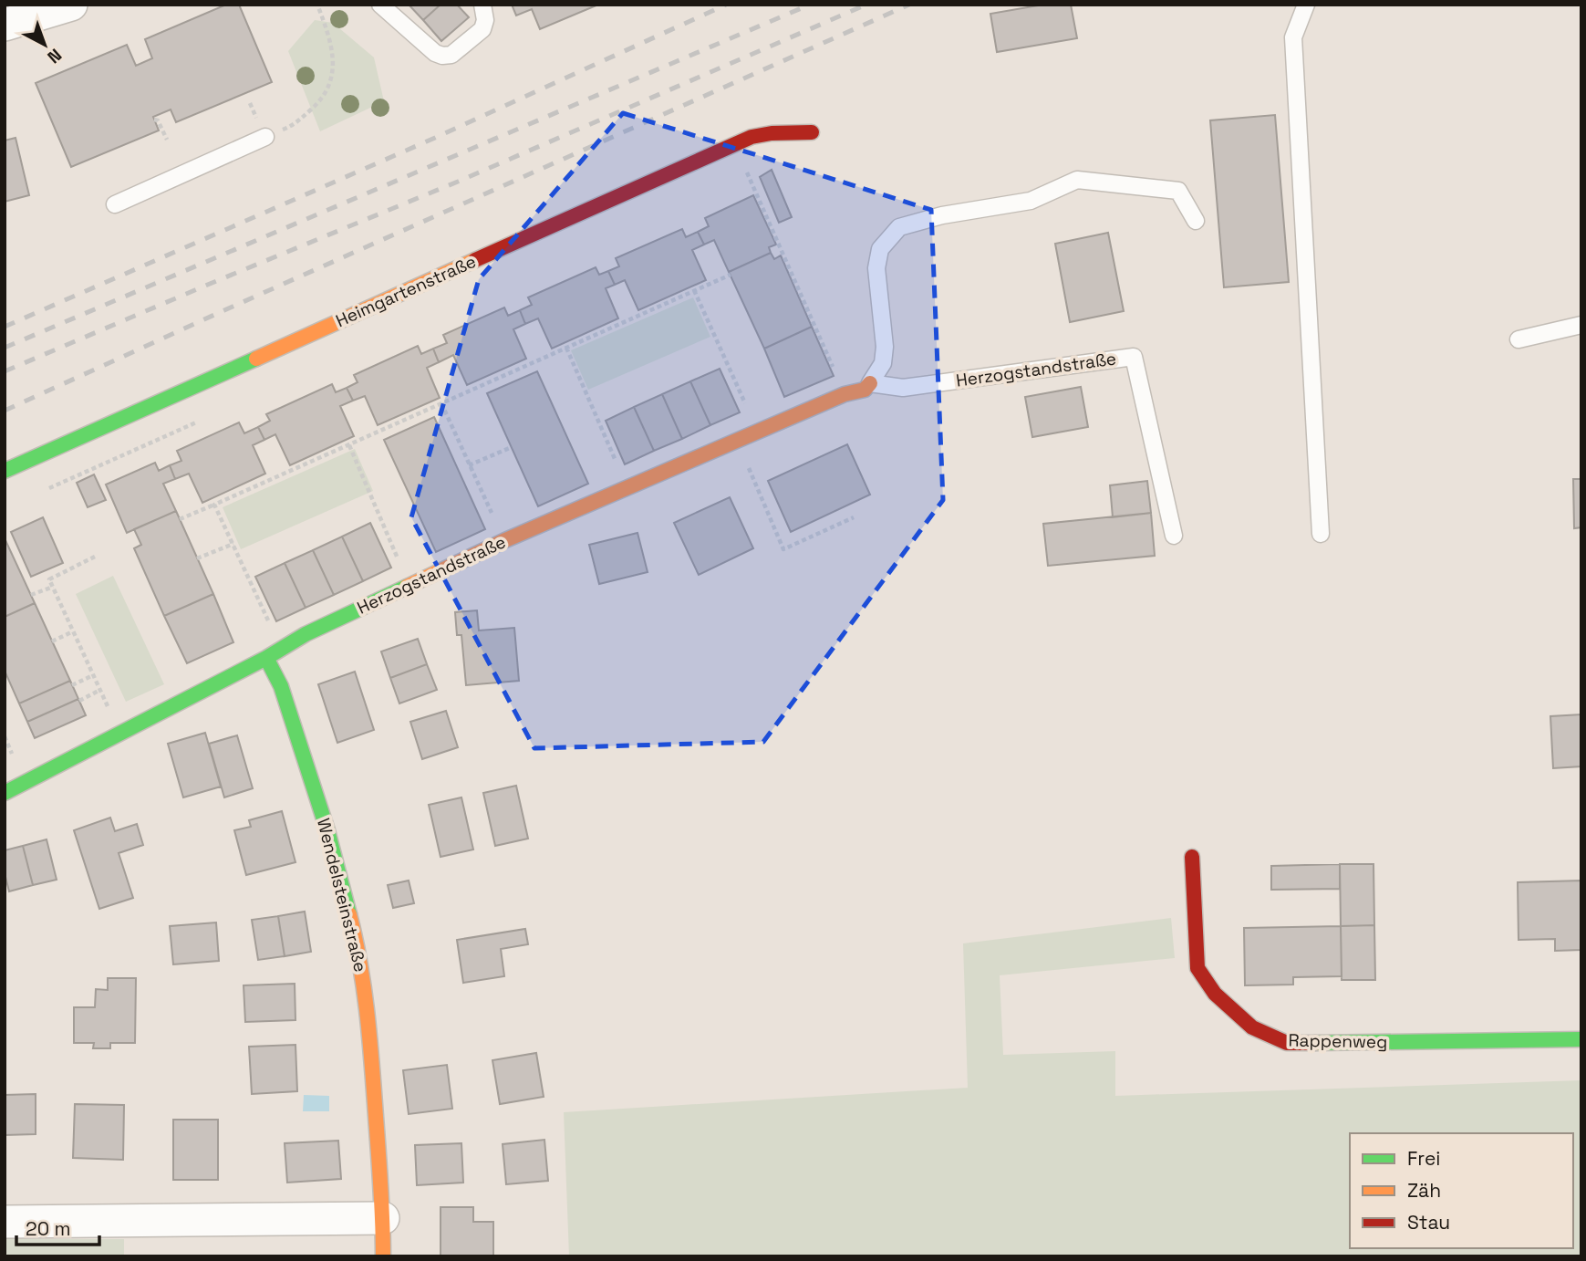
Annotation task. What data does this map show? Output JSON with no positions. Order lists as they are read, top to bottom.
{
  "streets": {
    "street": [
      "Heimgartenstraße",
      "Herzogstandstraße",
      "Wendelsteinstraße",
      "Rappenweg"
    ]
  },
  "crossings": [
    ["Herzogstandstraße", "Wendelsteinstraße"]
  ],
  "legend": ["Frei", "Zäh", "Stau"],
  "scale_bar": "20 m",
  "north": "bottom right"
}
